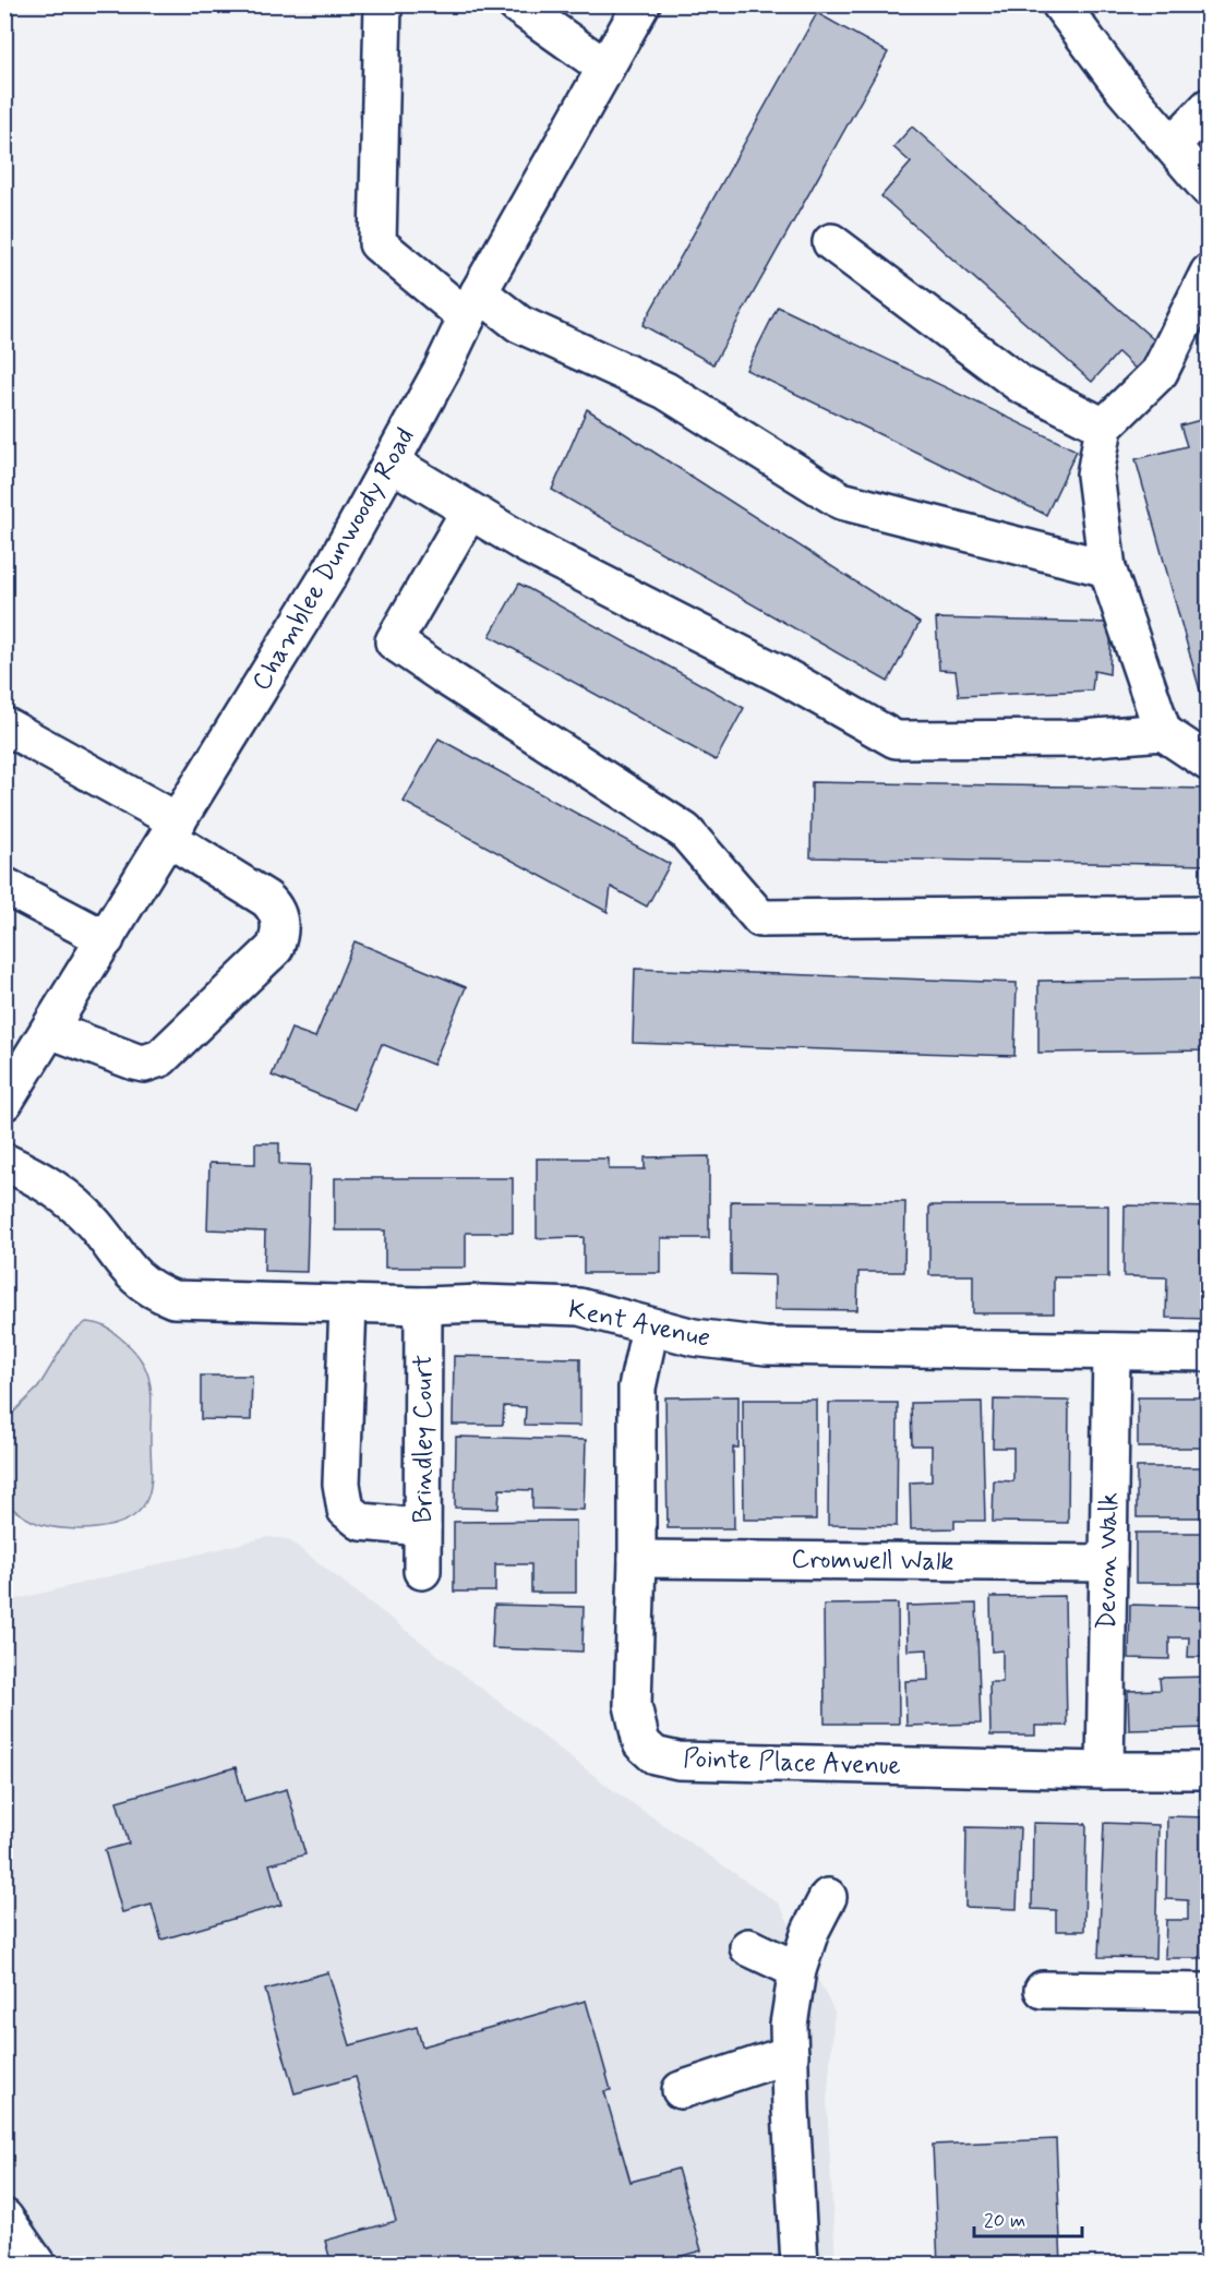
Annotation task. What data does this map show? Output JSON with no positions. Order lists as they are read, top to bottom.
{
  "streets": {
    "street": [
      "Chamblee Dunwoody Road",
      "Kent Avenue",
      "Brindley Court",
      "Cromwell Walk",
      "Devon Walk",
      "Pointe Place Avenue"
    ]
  },
  "crossings": [
    ["Kent Avenue", "Brindley Court"],
    ["Kent Avenue", "Devon Walk"],
    ["Kent Avenue", "Pointe Place Avenue"],
    ["Cromwell Walk", "Devon Walk"],
    ["Cromwell Walk", "Pointe Place Avenue"],
    ["Devon Walk", "Pointe Place Avenue"]
  ],
  "scale_bar": "20 m"
}
